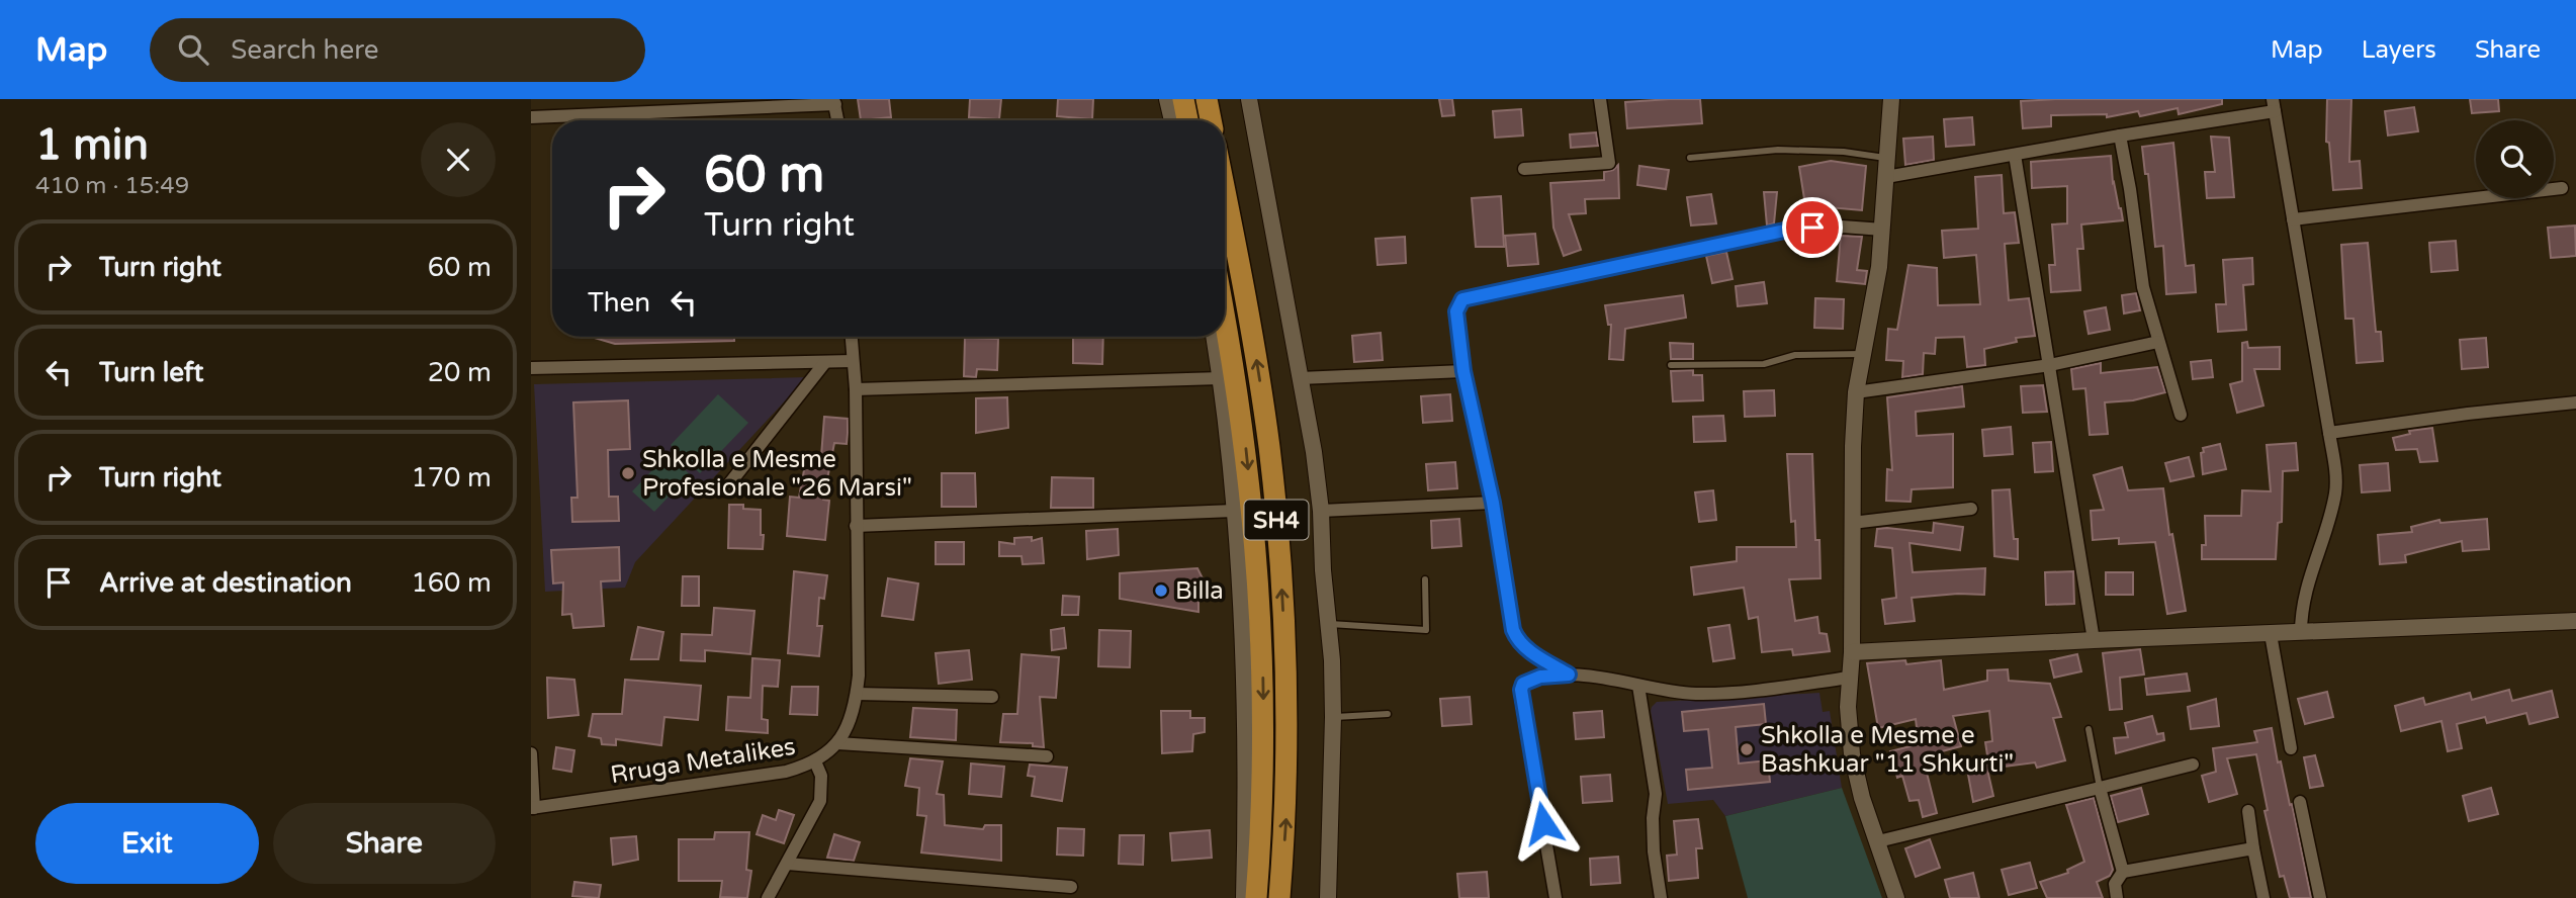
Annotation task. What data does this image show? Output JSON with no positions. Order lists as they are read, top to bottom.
{
  "streets": {
    "highway": ["SH4"],
    "street": ["Rruga Metalikes"]
  },
  "places": ["Shkolla e Mesme Profesionale \"26 Marsi\"", "Billa", "Shkolla e Mesme e Bashkuar \"11 Shkurti\""],
  "page": {
    "header": "Map",
    "search": "Search here",
    "nav": ["Map", "Layers", "Share"],
    "heading": ["1 min", "410 m · 15:49"],
    "turn": ["60 m", "Turn right"],
    "list": [
      {
        "name": "Turn right",
        "value": "60 m"
      },
      {
        "name": "Turn left",
        "value": "20 m"
      },
      {
        "name": "Turn right",
        "value": "170 m"
      },
      {
        "name": "Arrive at destination",
        "value": "160 m"
      }
    ],
    "then": "Then",
    "buttons": ["Exit", "Share"]
  }
}
